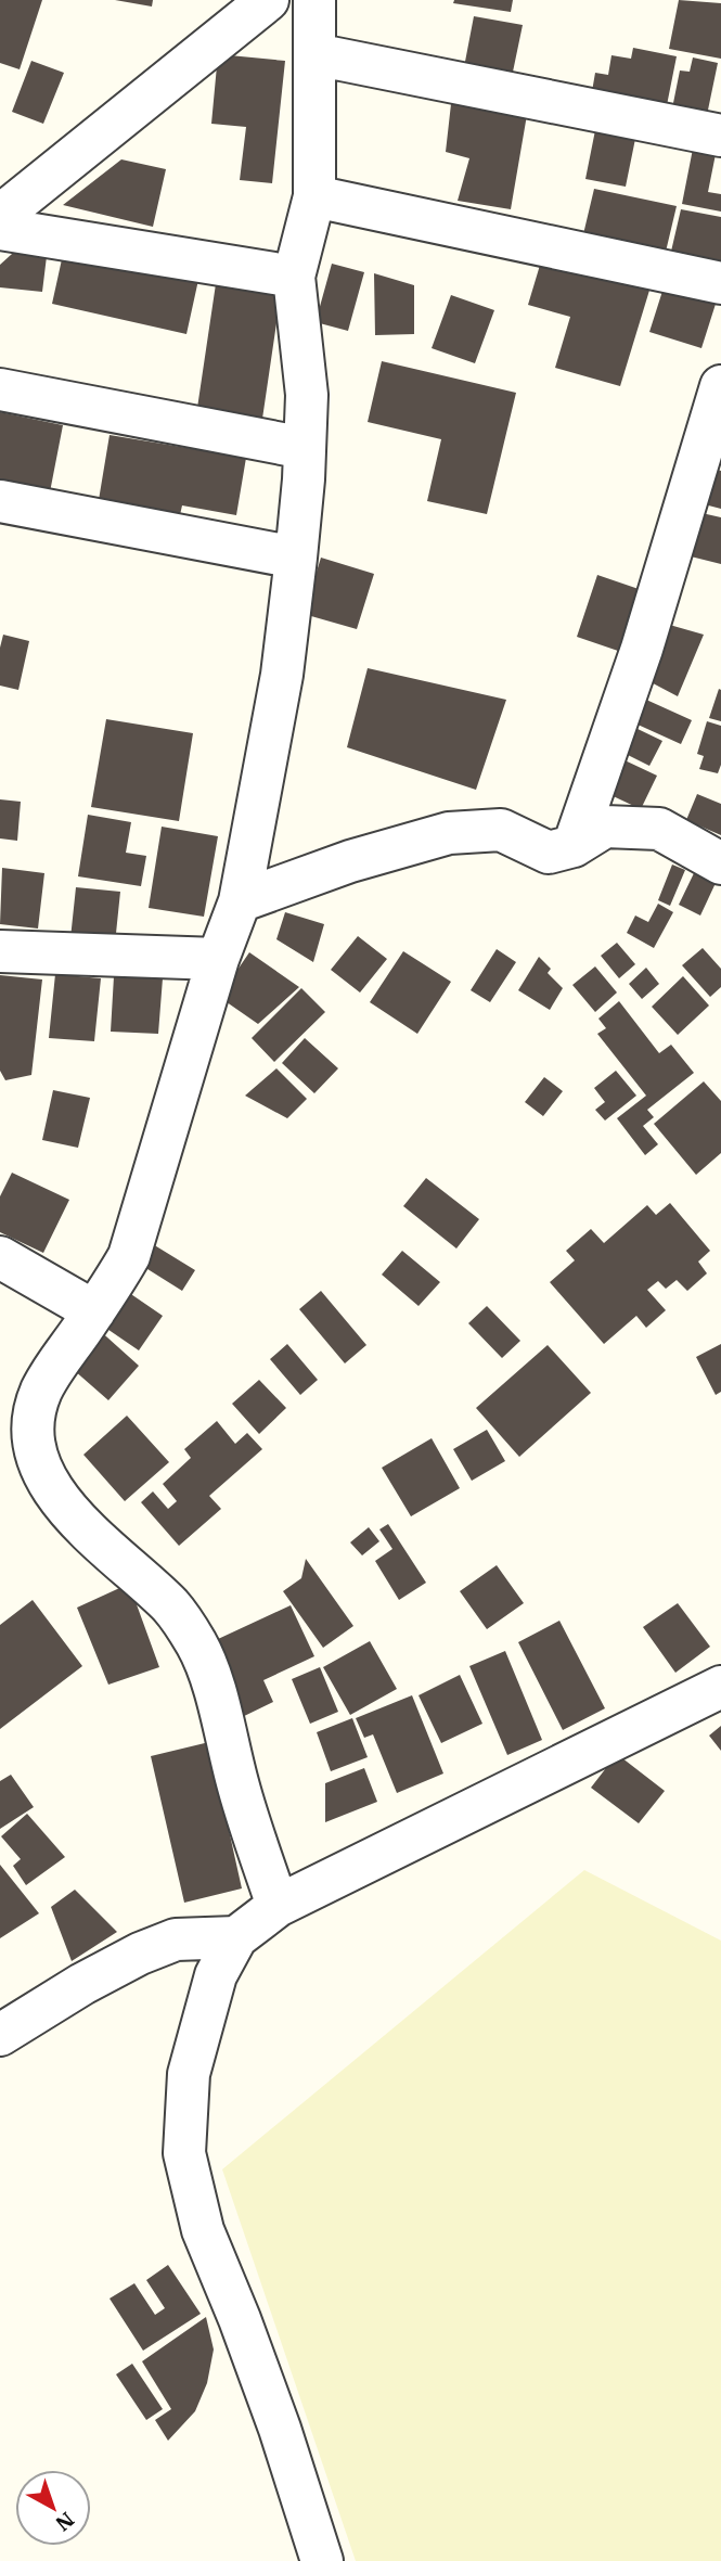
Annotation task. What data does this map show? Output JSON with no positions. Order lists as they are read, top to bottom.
{
  "north": "bottom right"
}
